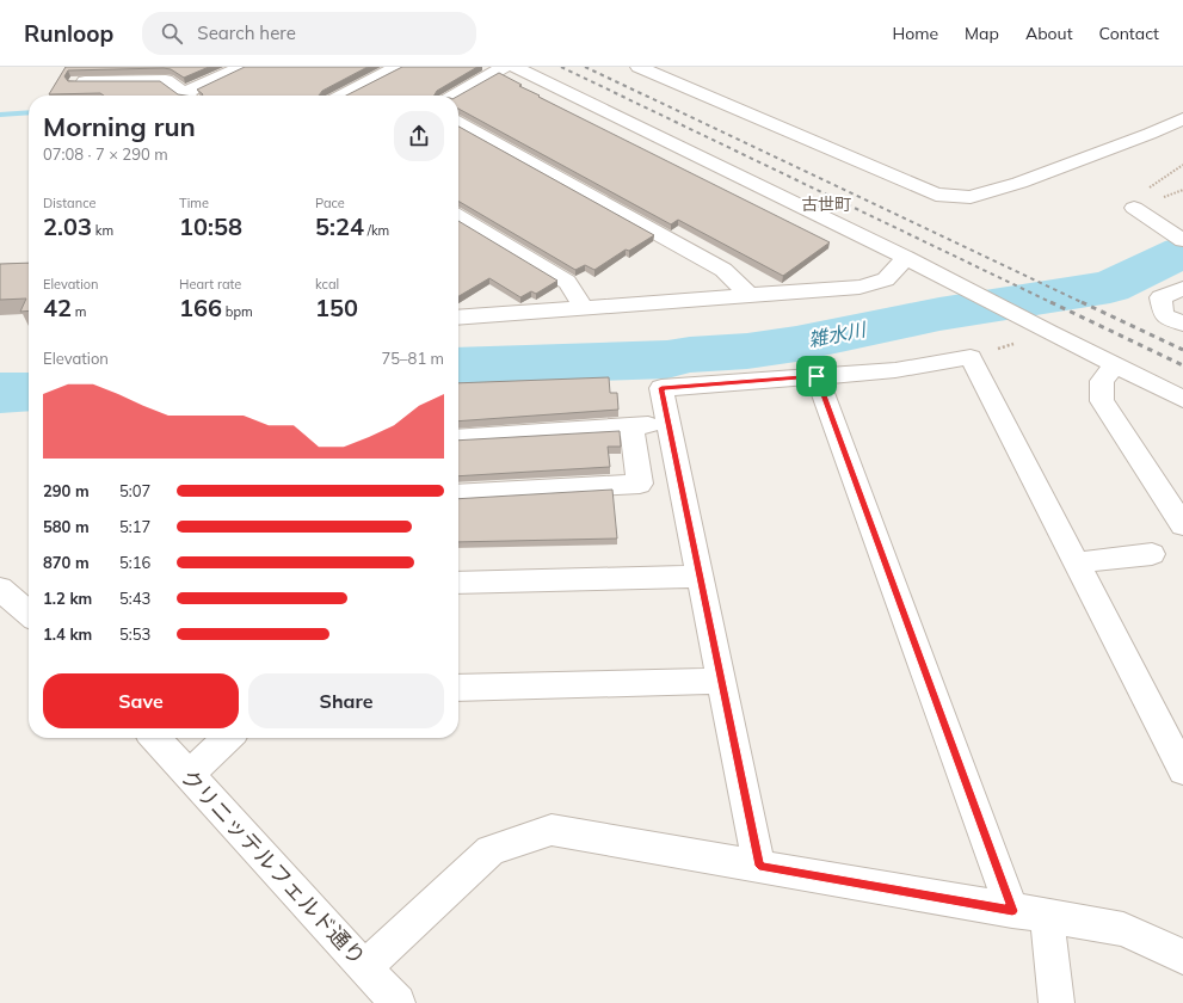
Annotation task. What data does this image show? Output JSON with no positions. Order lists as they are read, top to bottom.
{
  "streets": {
    "street": ["クリニッテルフェルド通り"]
  },
  "districts": ["古世町"],
  "water": ["雑水川"],
  "page": {
    "header": "Runloop",
    "search": "Search here",
    "nav": [
      "Home",
      "Map",
      "About",
      "Contact"
    ],
    "heading": ["Morning run", "07:08 · 7 × 290 m"],
    "stats": [
      ["Distance", "2.03 km"],
      ["Time", "10:58"],
      ["Pace", "5:24 /km"],
      ["Elevation", "42 m"],
      ["Heart rate", "166 bpm"],
      ["kcal", "150"]
    ],
    "chart": ["Elevation", "75–81 m"],
    "list": [
      {
        "name": "290 m",
        "note": "5:07"
      },
      {
        "name": "580 m",
        "note": "5:17"
      },
      {
        "name": "870 m",
        "note": "5:16"
      },
      {
        "name": "1.2 km",
        "note": "5:43"
      },
      {
        "name": "1.4 km",
        "note": "5:53"
      }
    ],
    "buttons": ["Save", "Share"]
  }
}
